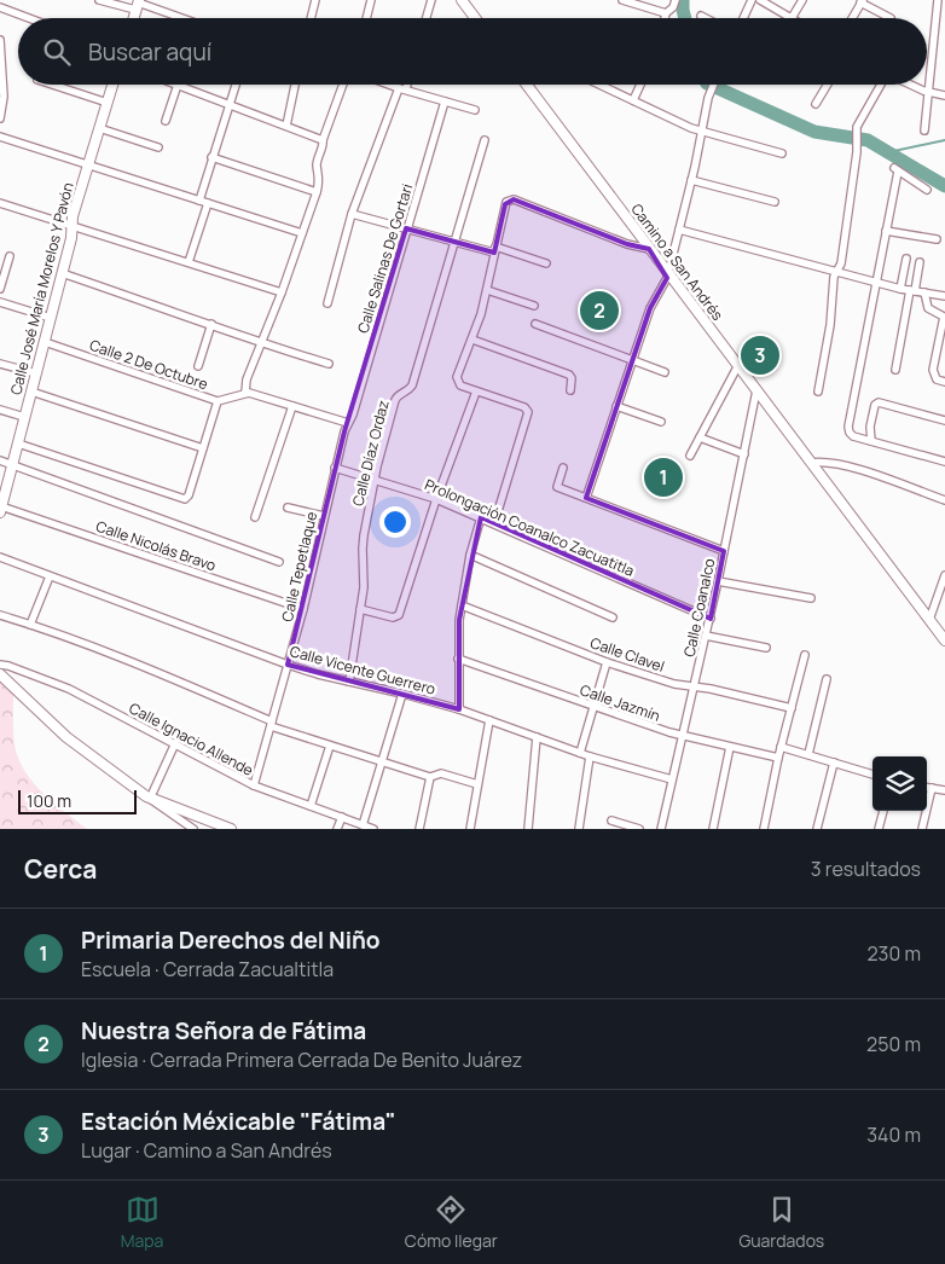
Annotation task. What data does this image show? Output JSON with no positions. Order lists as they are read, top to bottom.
{
  "streets": {
    "street": [
      "Calle Salinas De Gortari",
      "Camino a San Andrés",
      "Calle José María Morelos Y Pavón",
      "Calle 2 De Octubre",
      "Calle Díaz Ordaz",
      "Prolongación Coanalco Zacuatitla",
      "Calle Nicolás Bravo",
      "Calle Tepetlaque",
      "Calle Coanalco",
      "Calle Clavel",
      "Calle Vicente Guerrero",
      "Calle Jazmín",
      "Calle Ignacio Allende"
    ]
  },
  "crossings": [
    ["Calle Salinas De Gortari", "Calle Tepetlaque"],
    ["Camino a San Andrés", "Calle Coanalco"],
    ["Calle José María Morelos Y Pavón", "Calle 2 De Octubre"],
    ["Calle José María Morelos Y Pavón", "Calle Nicolás Bravo"],
    ["Calle Díaz Ordaz", "Prolongación Coanalco Zacuatitla"],
    ["Calle Díaz Ordaz", "Calle Vicente Guerrero"],
    ["Prolongación Coanalco Zacuatitla", "Calle Tepetlaque"],
    ["Prolongación Coanalco Zacuatitla", "Calle Coanalco"],
    ["Calle Nicolás Bravo", "Calle Tepetlaque"],
    ["Calle Tepetlaque", "Calle Vicente Guerrero"],
    ["Calle Tepetlaque", "Calle Ignacio Allende"],
    ["Calle Coanalco", "Calle Clavel"],
    ["Calle Coanalco", "Calle Vicente Guerrero"],
    ["Calle Coanalco", "Calle Jazmín"]
  ],
  "scale_bar": "100 m",
  "page": {
    "search": "Buscar aquí",
    "pins": ["2", "3", "1"],
    "scale": "100 m",
    "heading": ["Cerca", "3 resultados"],
    "list": [
      {
        "mark": "1",
        "name": "Primaria Derechos del Niño",
        "note": "Escuela · Cerrada Zacualtitla",
        "value": "230 m"
      },
      {
        "mark": "2",
        "name": "Nuestra Señora de Fátima",
        "note": "Iglesia · Cerrada Primera Cerrada De Benito Juárez",
        "value": "250 m"
      },
      {
        "mark": "3",
        "name": "Estación Méxicable \"Fátima\"",
        "note": "Lugar · Camino a San Andrés",
        "value": "340 m"
      }
    ],
    "nav": ["Mapa", "Cómo llegar", "Guardados"]
  }
}
